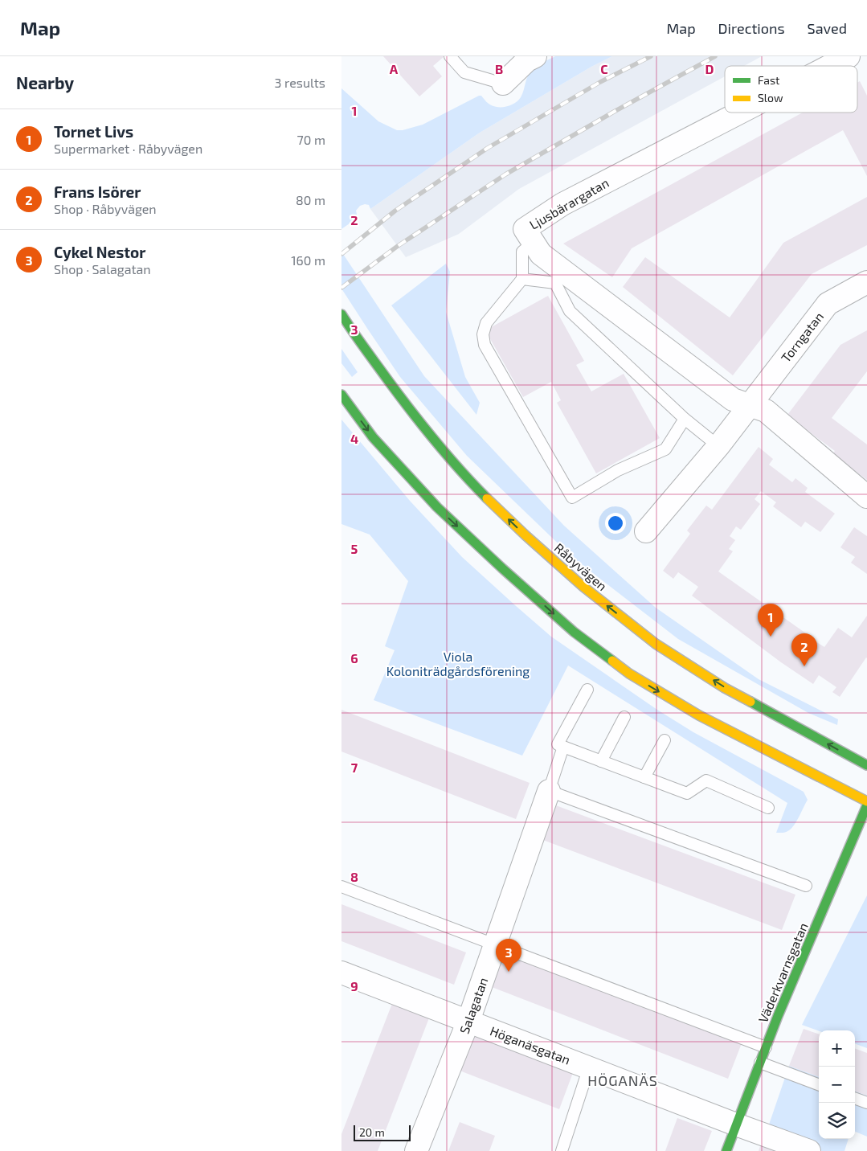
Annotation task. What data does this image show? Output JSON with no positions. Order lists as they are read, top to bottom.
{
  "streets": {
    "main road": ["Råbyvägen", "Väderkvarnsgatan"],
    "street": [
      "Ljusbärargatan",
      "Torngatan",
      "Salagatan",
      "Höganäsgatan"
    ]
  },
  "crossings": [
    ["Ljusbärargatan", "Torngatan"],
    ["Väderkvarnsgatan", "Höganäsgatan"],
    ["Salagatan", "Höganäsgatan"]
  ],
  "districts": ["HÖGANÄS"],
  "parks": ["Viola Koloniträdgårdsförening"],
  "legend": ["Fast", "Slow"],
  "scale_bar": "20 m",
  "page": {
    "header": "Map",
    "nav": ["Map", "Directions", "Saved"],
    "heading": ["Nearby", "3 results"],
    "list": [
      {
        "mark": "1",
        "name": "Tornet Livs",
        "note": "Supermarket · Råbyvägen",
        "value": "70 m"
      },
      {
        "mark": "2",
        "name": "Frans Isörer",
        "note": "Shop · Råbyvägen",
        "value": "80 m"
      },
      {
        "mark": "3",
        "name": "Cykel Nestor",
        "note": "Shop · Salagatan",
        "value": "160 m"
      }
    ],
    "pins": ["1", "2", "3"],
    "map_buttons": ["+", "−"],
    "scale": "20 m"
  },
  "grid": {
    "columns": [
      "A",
      "B",
      "C",
      "D"
    ],
    "rows": [
      "1",
      "2",
      "3",
      "4",
      "5",
      "6",
      "7",
      "8",
      "9"
    ]
  }
}
